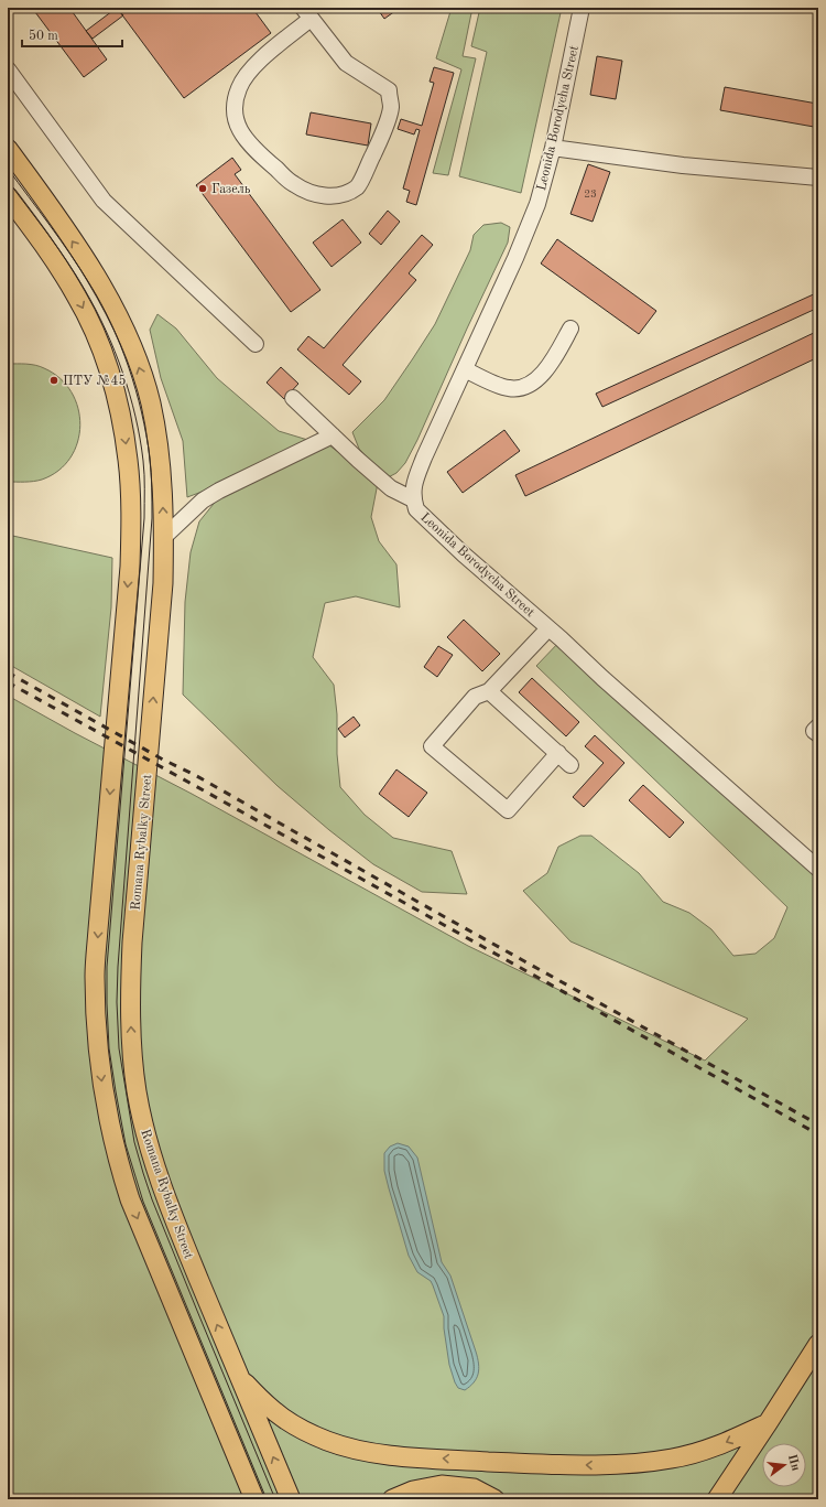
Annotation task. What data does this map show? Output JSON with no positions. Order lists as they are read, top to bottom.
{
  "streets": {
    "main road": ["Romana Rybalky Street"],
    "street": ["Leonida Borodycha Street"]
  },
  "places": ["Газель", "ПТУ №45"],
  "house_numbers": ["23"],
  "scale_bar": "50 m",
  "north": "right"
}
